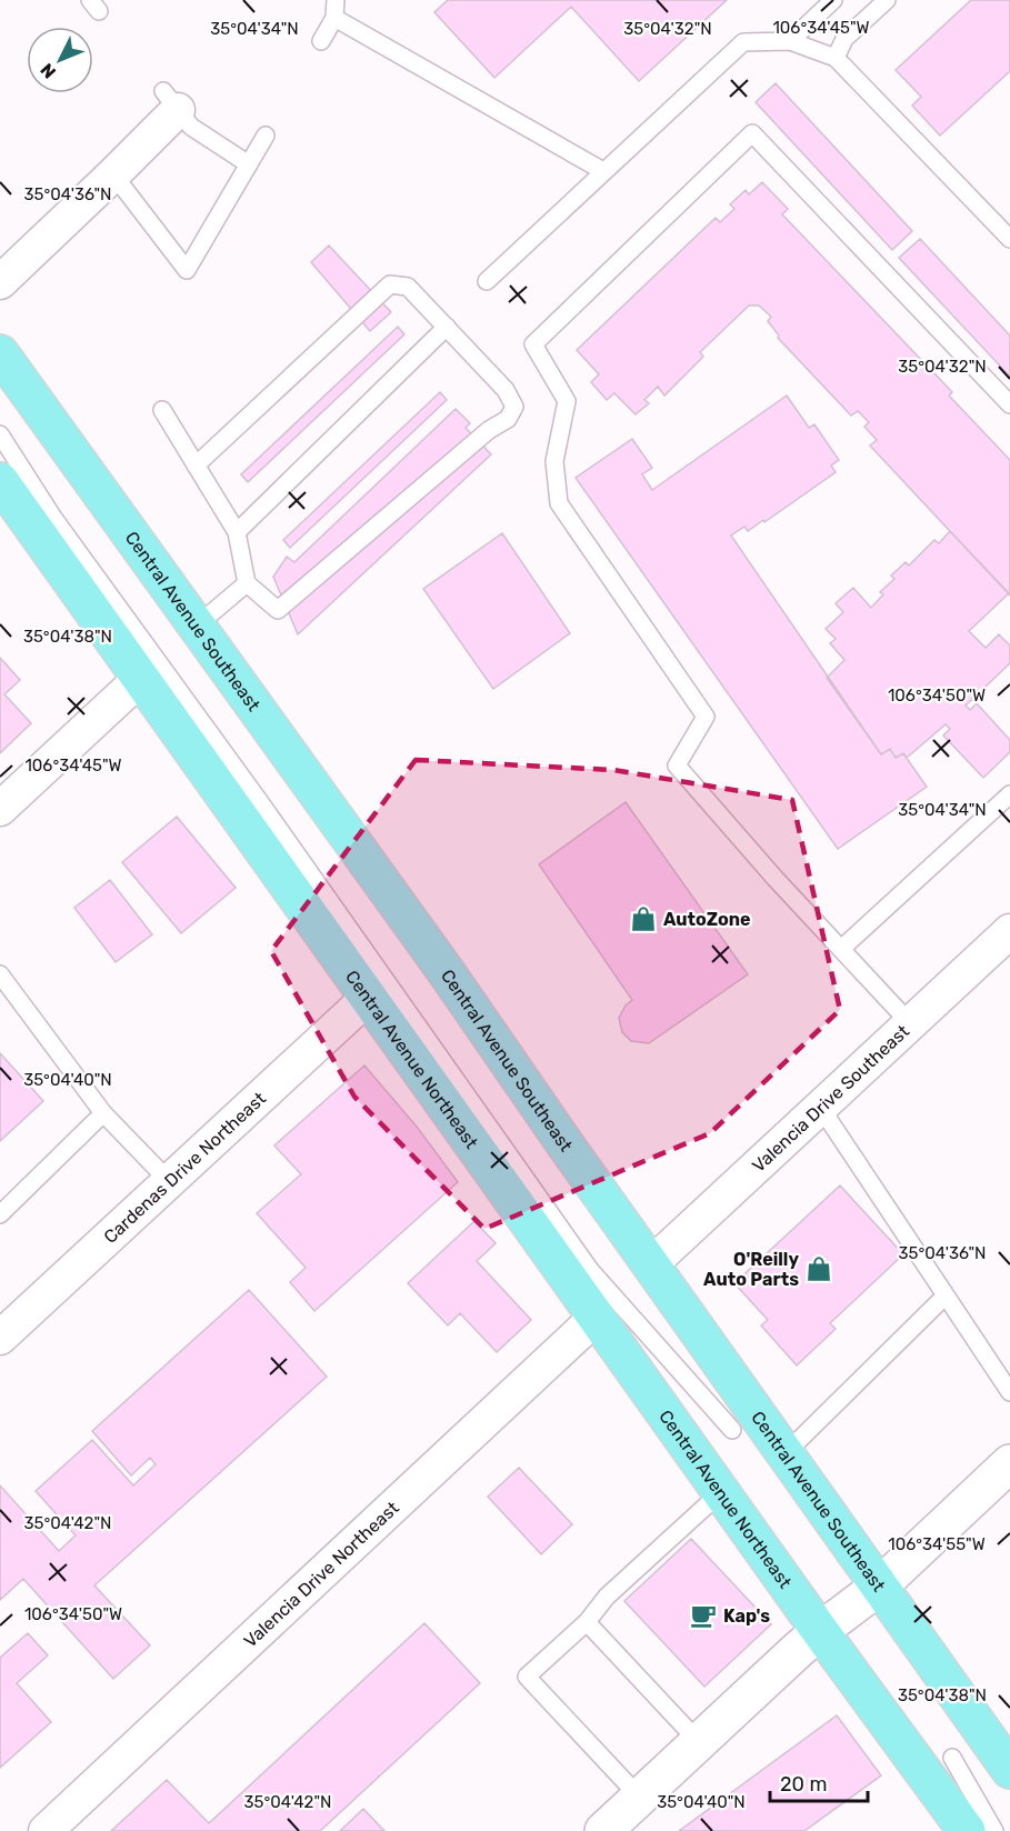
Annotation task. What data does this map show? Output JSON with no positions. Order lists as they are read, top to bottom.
{
  "streets": {
    "main road": ["Central Avenue Southeast", "Central Avenue Northeast"],
    "street": ["Valencia Drive Southeast", "Cardenas Drive Northeast", "Valencia Drive Northeast"]
  },
  "crossings": [
    ["Central Avenue Southeast", "Valencia Drive Southeast"],
    ["Central Avenue Northeast", "Cardenas Drive Northeast"],
    ["Central Avenue Northeast", "Valencia Drive Northeast"]
  ],
  "places": {
    "shop": ["AutoZone", "O'Reilly Auto Parts"],
    "cafe": ["Kap's"]
  },
  "scale_bar": "20 m",
  "north": "bottom left",
  "coordinates": [
    "106°34'45\"W",
    "35°04'34\"N",
    "35°04'32\"N",
    "35°04'36\"N",
    "35°04'38\"N",
    "106°34'50\"W",
    "35°04'40\"N",
    "35°04'42\"N",
    "106°34'55\"W"
  ]
}
